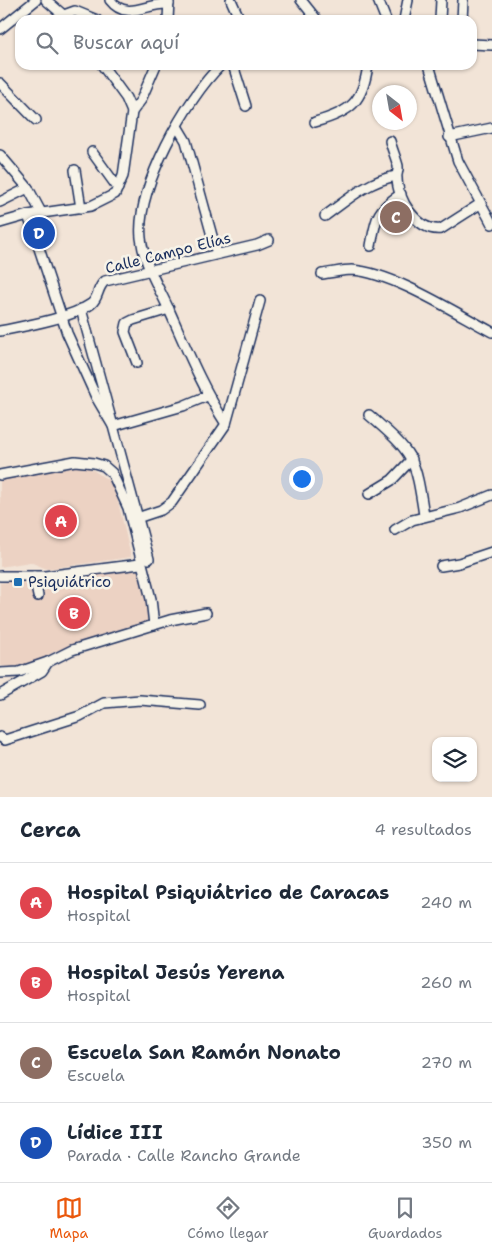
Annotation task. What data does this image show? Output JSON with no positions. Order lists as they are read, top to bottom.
{
  "streets": {
    "street": ["Calle Campo Elías"]
  },
  "places": {
    "transit": ["Psiquiátrico"]
  },
  "north": "bottom right",
  "page": {
    "search": "Buscar aquí",
    "pins": [
      "C",
      "D",
      "A",
      "B"
    ],
    "heading": ["Cerca", "4 resultados"],
    "list": [
      {
        "mark": "A",
        "name": "Hospital Psiquiátrico de Caracas",
        "note": "Hospital",
        "value": "240 m"
      },
      {
        "mark": "B",
        "name": "Hospital Jesús Yerena",
        "note": "Hospital",
        "value": "260 m"
      },
      {
        "mark": "C",
        "name": "Escuela San Ramón Nonato",
        "note": "Escuela",
        "value": "270 m"
      },
      {
        "mark": "D",
        "name": "Lídice III",
        "note": "Parada · Calle Rancho Grande",
        "value": "350 m"
      }
    ],
    "nav": ["Mapa", "Cómo llegar", "Guardados"]
  }
}
